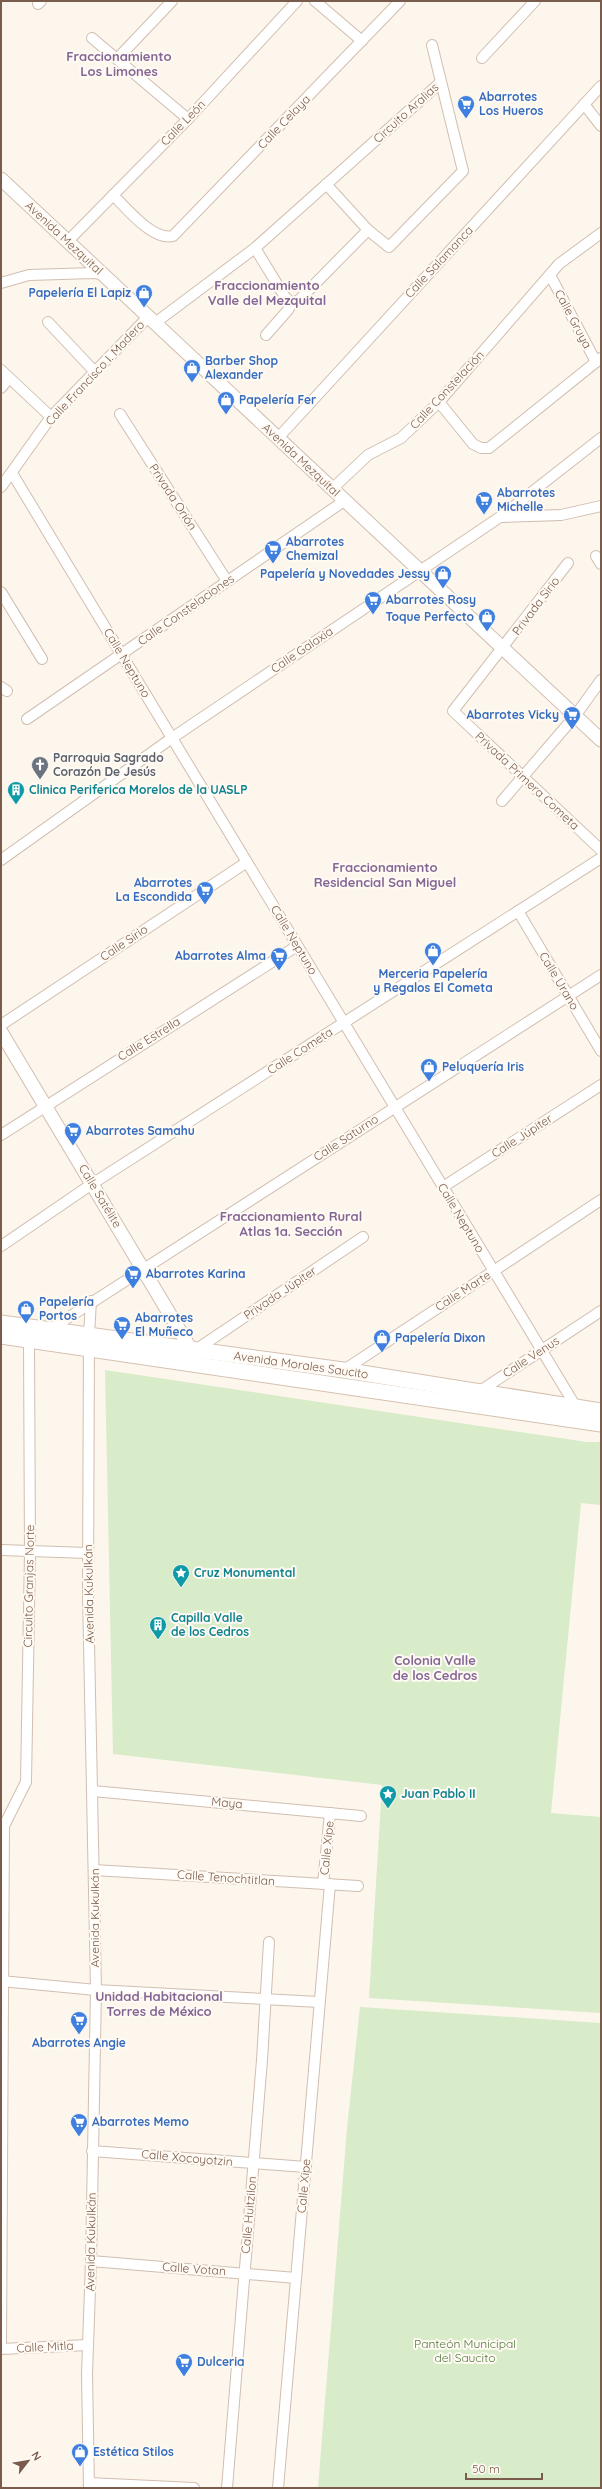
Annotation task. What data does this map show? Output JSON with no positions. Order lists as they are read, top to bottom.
{
  "streets": {
    "main road": ["Avenida Morales Saucito"],
    "street": [
      "Circuito Aralias",
      "Calle Celaya",
      "Calle León",
      "Avenida Mezquital",
      "Calle Salamanca",
      "Calle Gruya",
      "Calle Francisco I. Madero",
      "Calle Constelación",
      "Privada Orión",
      "Privada Sirio",
      "Calle Constelaciones",
      "Calle Galaxia",
      "Calle Neptuno",
      "Privada Primera Cometa",
      "Calle Sirio",
      "Calle Urano",
      "Calle Estrella",
      "Calle Cometa",
      "Calle Júpiter",
      "Calle Saturno",
      "Calle Satélite",
      "Calle Marte",
      "Privada Júpiter",
      "Calle Venus",
      "Circuito Granjas Norte",
      "Avenida Kukulkán",
      "Maya",
      "Calle Xipe",
      "Calle Tenochtitlan",
      "Calle Xocoyotzin",
      "Calle Huitzilon",
      "Calle Votan",
      "Calle Mitla"
    ]
  },
  "crossings": [
    ["Circuito Aralias", "Avenida Mezquital"],
    ["Circuito Aralias", "Calle Francisco I. Madero"],
    ["Calle Celaya", "Calle León"],
    ["Calle León", "Avenida Mezquital"],
    ["Avenida Mezquital", "Calle Salamanca"],
    ["Avenida Mezquital", "Calle Francisco I. Madero"],
    ["Avenida Mezquital", "Calle Constelación"],
    ["Avenida Mezquital", "Privada Sirio"],
    ["Avenida Mezquital", "Calle Constelaciones"],
    ["Avenida Mezquital", "Calle Galaxia"],
    ["Calle Gruya", "Calle Constelación"],
    ["Calle Francisco I. Madero", "Calle Neptuno"],
    ["Privada Orión", "Calle Constelaciones"],
    ["Privada Sirio", "Privada Primera Cometa"],
    ["Calle Constelaciones", "Calle Neptuno"],
    ["Calle Galaxia", "Calle Neptuno"],
    ["Calle Neptuno", "Calle Sirio"],
    ["Calle Neptuno", "Calle Estrella"],
    ["Calle Neptuno", "Calle Cometa"],
    ["Calle Neptuno", "Calle Júpiter"],
    ["Calle Neptuno", "Calle Saturno"],
    ["Calle Neptuno", "Calle Marte"],
    ["Calle Neptuno", "Calle Venus"],
    ["Calle Neptuno", "Avenida Morales Saucito"],
    ["Calle Urano", "Calle Cometa"],
    ["Calle Urano", "Calle Saturno"],
    ["Calle Estrella", "Calle Satélite"],
    ["Calle Cometa", "Calle Satélite"],
    ["Calle Saturno", "Calle Satélite"],
    ["Calle Saturno", "Avenida Morales Saucito"],
    ["Calle Satélite", "Privada Júpiter"],
    ["Calle Satélite", "Avenida Morales Saucito"],
    ["Calle Marte", "Avenida Morales Saucito"],
    ["Privada Júpiter", "Avenida Morales Saucito"],
    ["Calle Venus", "Avenida Morales Saucito"],
    ["Avenida Morales Saucito", "Circuito Granjas Norte"],
    ["Avenida Morales Saucito", "Avenida Kukulkán"],
    ["Avenida Kukulkán", "Maya"],
    ["Avenida Kukulkán", "Calle Tenochtitlan"],
    ["Avenida Kukulkán", "Calle Xocoyotzin"],
    ["Avenida Kukulkán", "Calle Votan"],
    ["Avenida Kukulkán", "Calle Mitla"],
    ["Maya", "Calle Xipe"],
    ["Calle Xipe", "Calle Tenochtitlan"],
    ["Calle Xipe", "Calle Xocoyotzin"],
    ["Calle Xipe", "Calle Votan"],
    ["Calle Xocoyotzin", "Calle Huitzilon"],
    ["Calle Huitzilon", "Calle Votan"]
  ],
  "districts": [
    "Fraccionamiento Los Limones",
    "Fraccionamiento Valle del Mezquital",
    "Fraccionamiento Residencial San Miguel",
    "Fraccionamiento Rural Atlas 1a. Sección",
    "Colonia Valle de los Cedros",
    "Unidad Habitacional Torres de México"
  ],
  "parks": ["Panteón Municipal del Saucito"],
  "places": {
    "supermarket": [
      "Abarrotes Los Hueros",
      "Abarrotes Michelle",
      "Abarrotes Chemizal",
      "Abarrotes Rosy",
      "Abarrotes Vicky",
      "Abarrotes La Escondida",
      "Abarrotes Alma",
      "Abarrotes Samahu",
      "Abarrotes Karina",
      "Abarrotes El Muñeco",
      "Abarrotes Angie",
      "Abarrotes Memo",
      "Dulceria"
    ],
    "shop": [
      "Papelería El Lapiz",
      "Barber Shop Alexander",
      "Papelería Fer",
      "Papelería y Novedades Jessy",
      "Toque Perfecto",
      "Merceria Papelería y Regalos El Cometa",
      "Peluquería Iris",
      "Papelería Portos",
      "Papelería Dixon",
      "Estética Stilos"
    ],
    "church": ["Parroquia Sagrado Corazón De Jesús"],
    "building": ["Clinica Periferica Morelos de la UASLP", "Capilla Valle de los Cedros"],
    "place": ["Cruz Monumental", "Juan Pablo II"]
  },
  "scale_bar": "50 m",
  "north": "top right"
}
